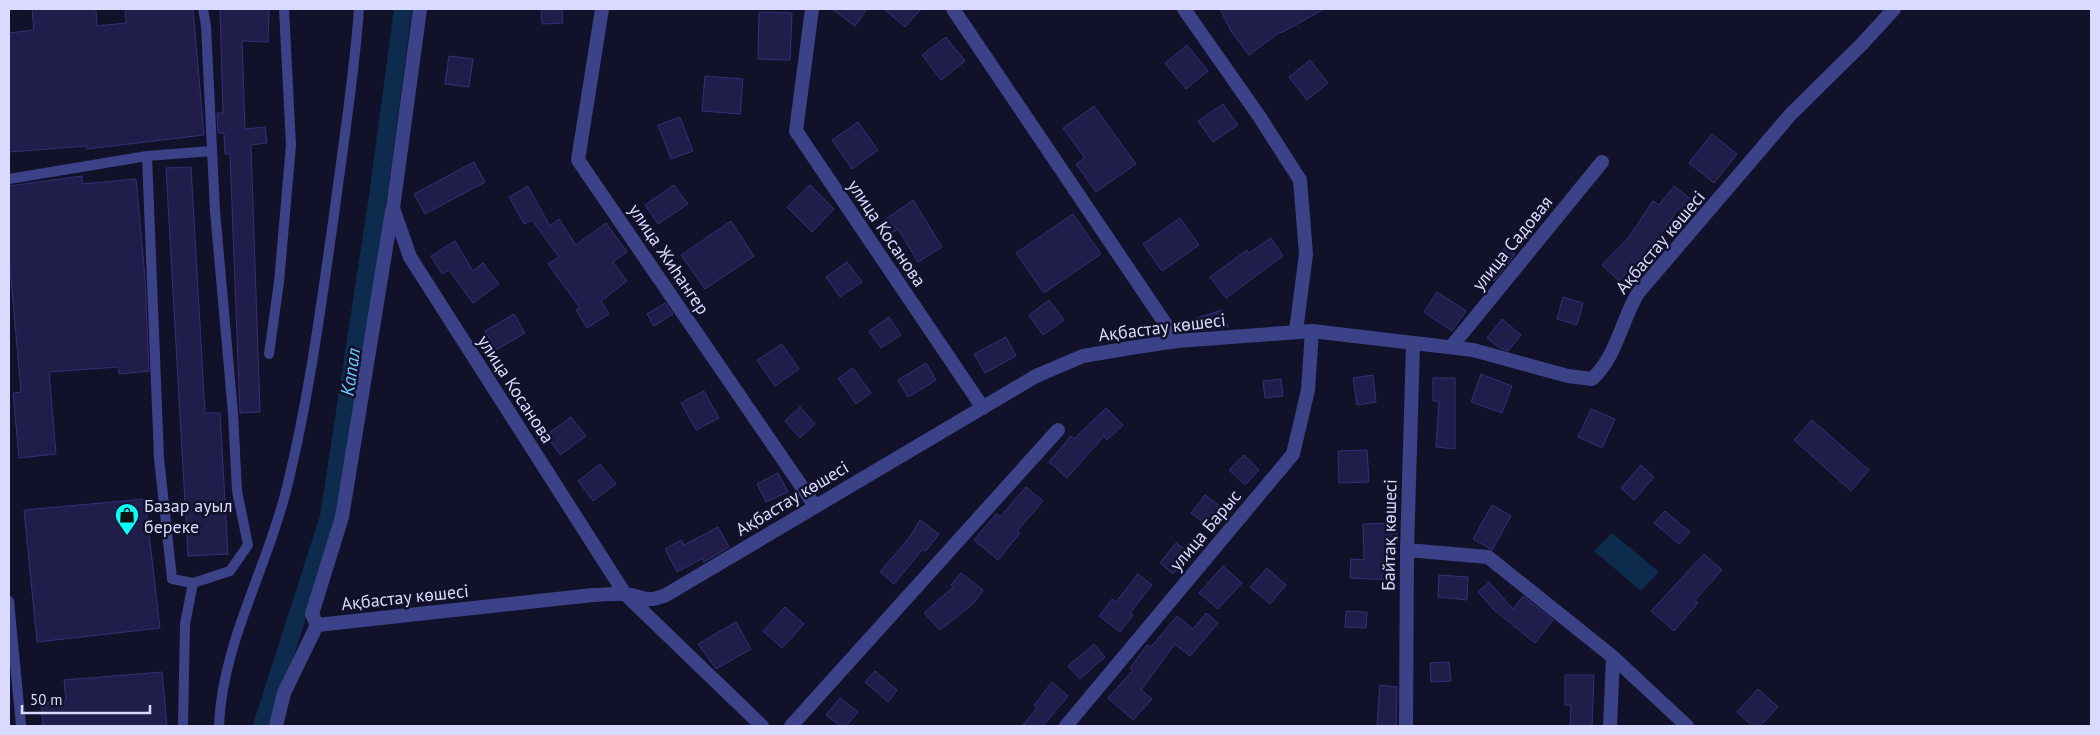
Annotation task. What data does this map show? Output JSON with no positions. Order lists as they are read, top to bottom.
{
  "streets": {
    "street": [
      "улица Косанова",
      "Ақбастау көшесі",
      "улица Садовая",
      "улица Жиhангер",
      "улица Барыс",
      "Байтақ көшесі"
    ]
  },
  "crossings": [
    ["улица Косанова", "Ақбастау көшесі"],
    ["Ақбастау көшесі", "улица Садовая"],
    ["Ақбастау көшесі", "улица Жиhангер"],
    ["Ақбастау көшесі", "улица Барыс"],
    ["Ақбастау көшесі", "Байтақ көшесі"]
  ],
  "water": ["Капал"],
  "places": {
    "shop": ["Базар ауыл береке"]
  },
  "scale_bar": "50 m"
}
